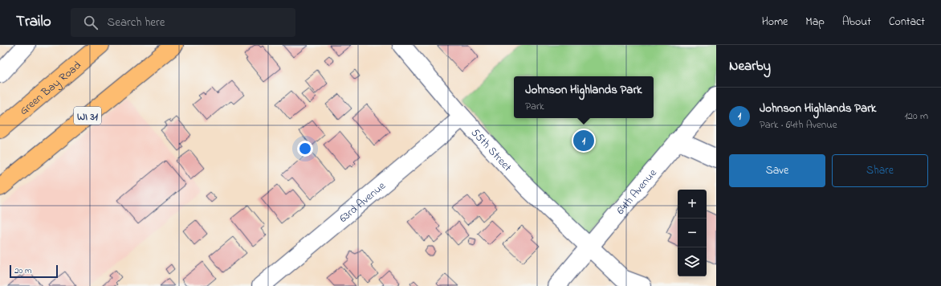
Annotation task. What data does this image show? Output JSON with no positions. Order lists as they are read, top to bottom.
{
  "streets": {
    "main road": ["Green Bay Road", "WI 31"],
    "street": ["55th Street", "64th Avenue", "63rd Avenue"]
  },
  "crossings": [
    ["55th Street", "64th Avenue"],
    ["55th Street", "63rd Avenue"]
  ],
  "scale_bar": "20 m",
  "page": {
    "header": "Trailo",
    "search": "Search here",
    "nav": [
      "Home",
      "Map",
      "About",
      "Contact"
    ],
    "heading": "Nearby",
    "popup": ["Johnson Highlands Park", "Park"],
    "list": [
      {
        "mark": "1",
        "name": "Johnson Highlands Park",
        "note": "Park · 64th Avenue",
        "value": "120 m"
      }
    ],
    "pins": "1",
    "buttons": ["Save", "Share"],
    "map_buttons": ["+", "−"],
    "scale": "20 m"
  }
}
